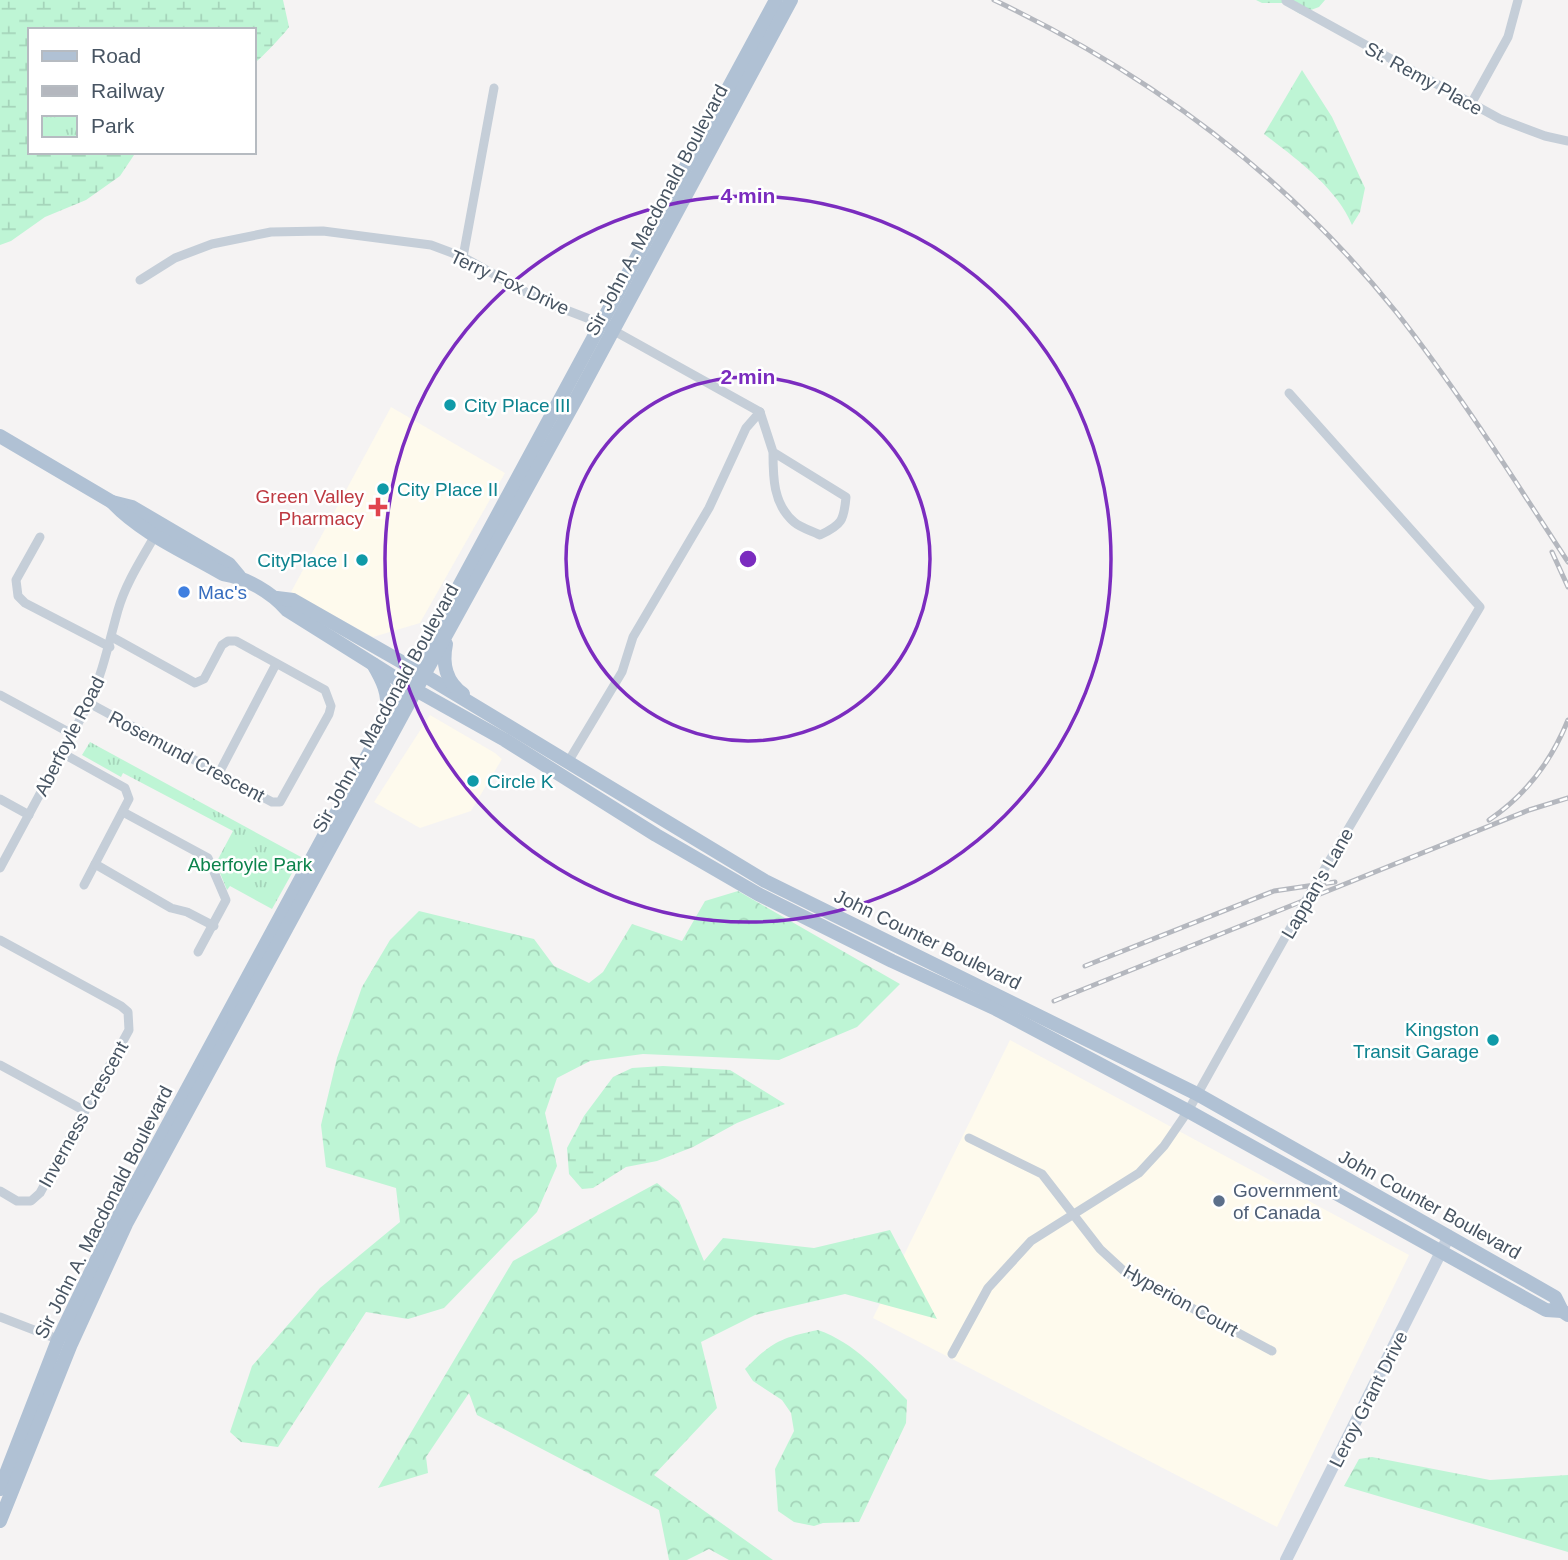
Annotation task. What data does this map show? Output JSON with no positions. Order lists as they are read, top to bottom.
{
  "streets": {
    "main road": ["Sir John A. Macdonald Boulevard", "John Counter Boulevard"],
    "street": [
      "St. Remy Place",
      "Terry Fox Drive",
      "Aberfoyle Road",
      "Rosemund Crescent",
      "Lappan's Lane",
      "Inverness Crescent",
      "Hyperion Court",
      "Leroy Grant Drive"
    ]
  },
  "crossings": [
    ["Sir John A. Macdonald Boulevard", "Terry Fox Drive"],
    ["Sir John A. Macdonald Boulevard", "John Counter Boulevard"],
    ["Aberfoyle Road", "Rosemund Crescent"],
    ["Aberfoyle Road", "John Counter Boulevard"],
    ["Lappan's Lane", "John Counter Boulevard"],
    ["Lappan's Lane", "Hyperion Court"],
    ["John Counter Boulevard", "Leroy Grant Drive"]
  ],
  "parks": ["Aberfoyle Park"],
  "places": {
    "other": [
      "City Place III",
      "City Place II",
      "CityPlace I",
      "Mac's",
      "Circle K",
      "Kingston Transit Garage",
      "Government of Canada"
    ],
    "health": ["Green Valley Pharmacy"]
  },
  "legend": ["Road", "Railway", "Park"],
  "rings": ["4 min", "2 min"]
}
